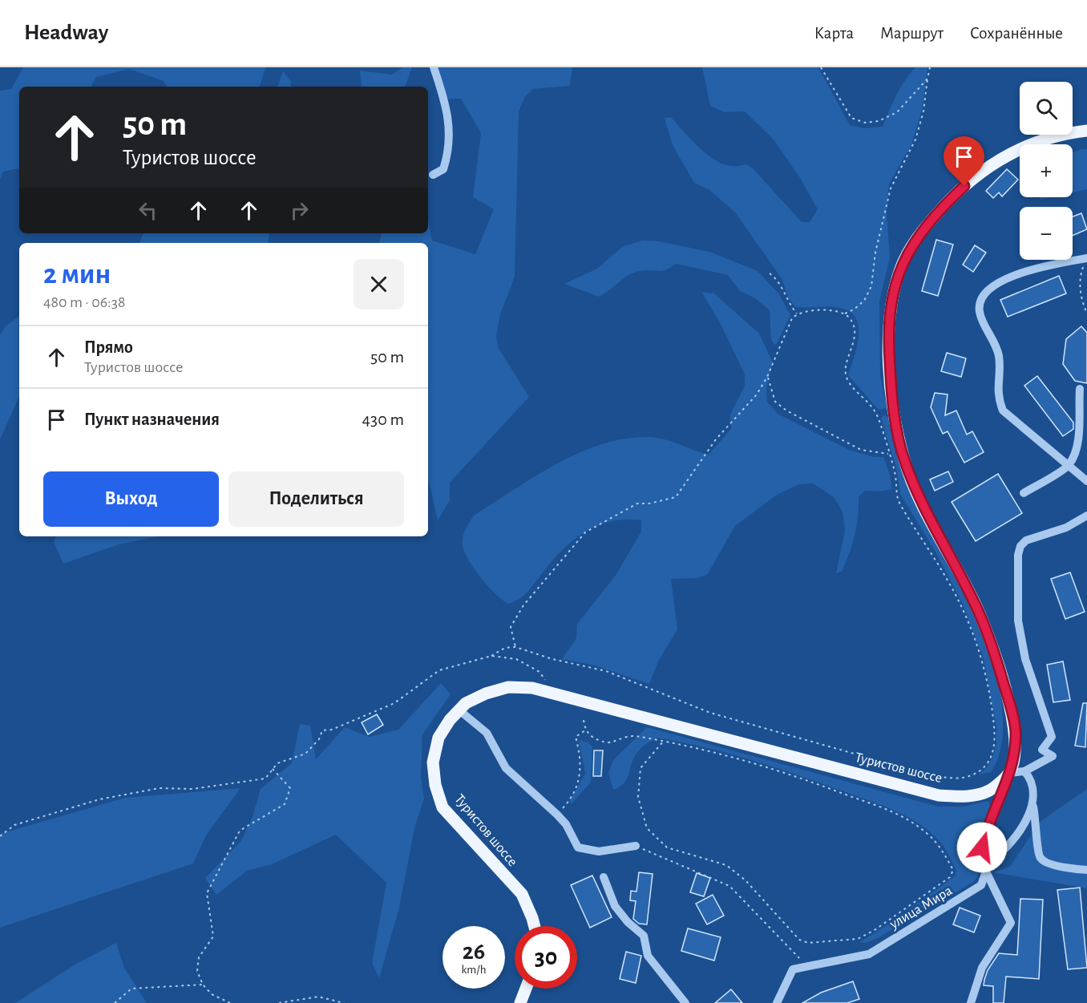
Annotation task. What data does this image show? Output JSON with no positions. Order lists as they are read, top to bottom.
{
  "streets": {
    "main road": ["Туристов шоссе"],
    "street": ["улица Мира"]
  },
  "crossings": [
    ["Туристов шоссе", "улица Мира"]
  ],
  "page": {
    "header": "Headway",
    "nav": ["Карта", "Маршрут", "Сохранённые"],
    "map_buttons": ["+", "−"],
    "turn": ["50 m", "Туристов шоссе"],
    "heading": ["2 мин", "480 m · 06:38"],
    "list": [
      {
        "name": "Прямо",
        "note": "Туристов шоссе",
        "value": "50 m"
      },
      {
        "name": "Пункт назначения",
        "value": "430 m"
      }
    ],
    "buttons": ["Выход", "Поделиться"],
    "speed": "26 km/h",
    "limit": "30"
  }
}
